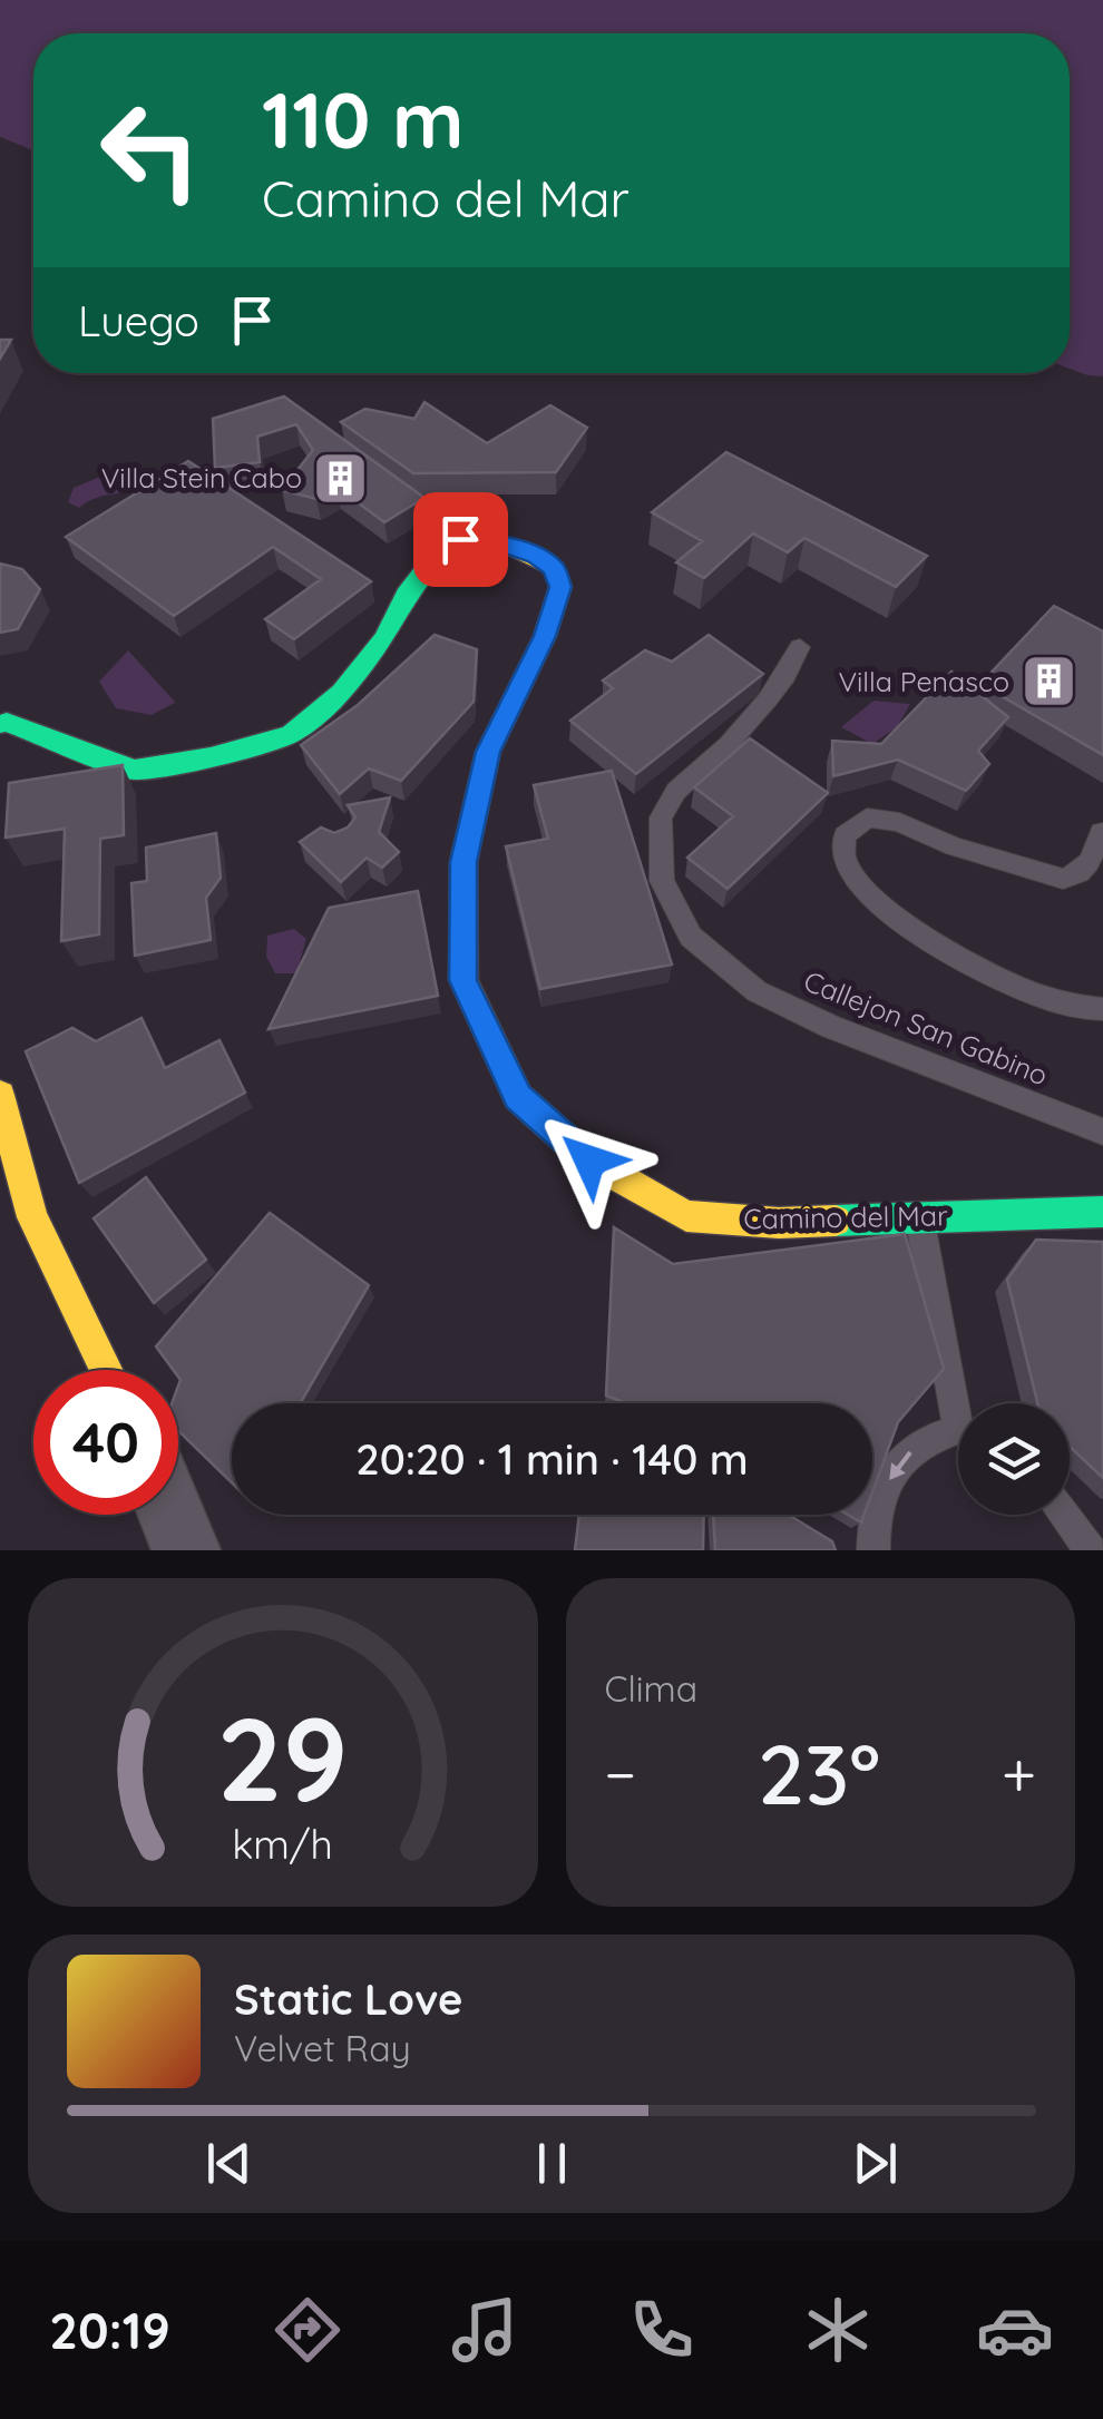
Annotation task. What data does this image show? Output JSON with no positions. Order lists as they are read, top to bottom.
{
  "streets": {
    "street": ["Camino del Mar"],
    "lane": ["Callejon San Gabino"]
  },
  "places": {
    "building": ["Villa Stein Cabo", "Villa Penasco"]
  },
  "page": {
    "turn": ["110 m", "Camino del Mar"],
    "then": "Luego",
    "limit": "40",
    "trip": "20:20 · 1 min · 140 m",
    "tile": "Clima",
    "heat": ["−", "23°", "+"],
    "song": ["Static Love", "Velvet Ray"],
    "tabs": "20:19",
    "gauge": ["29", "km/h"]
  }
}
